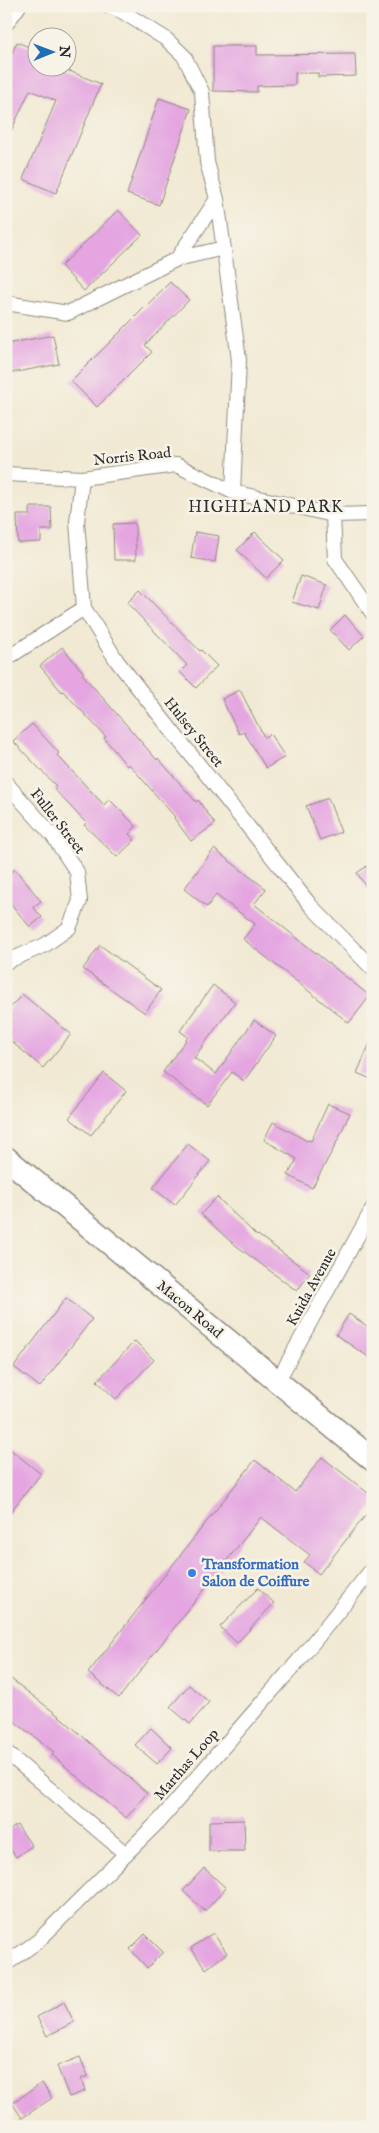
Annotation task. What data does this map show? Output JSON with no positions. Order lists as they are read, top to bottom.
{
  "streets": {
    "main road": ["Macon Road"],
    "street": [
      "Norris Road",
      "Hulsey Street",
      "Fuller Street",
      "Kuida Avenue",
      "Marthas Loop"
    ]
  },
  "crossings": [
    ["Norris Road", "Hulsey Street"],
    ["Kuida Avenue", "Macon Road"]
  ],
  "districts": ["HIGHLAND PARK"],
  "places": ["Transformation Salon de Coiffure"],
  "north": "right"
}
